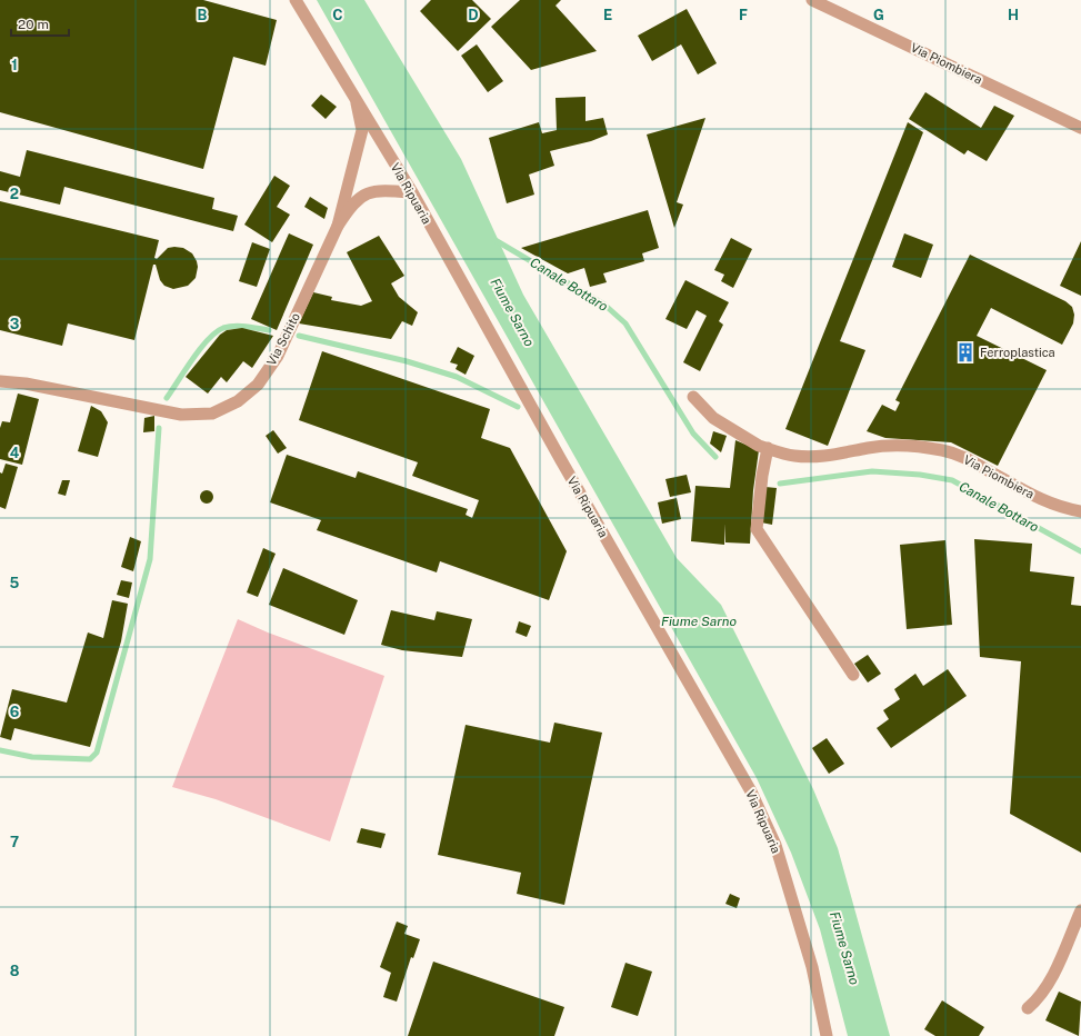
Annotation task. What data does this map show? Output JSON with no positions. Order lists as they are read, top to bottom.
{
  "streets": {
    "street": ["Via Piombiera", "Via Ripuaria", "Via Schito"]
  },
  "crossings": [
    ["Via Ripuaria", "Via Schito"]
  ],
  "water": ["Canale Bottaro", "Fiume Sarno"],
  "places": {
    "building": ["Ferroplastica"]
  },
  "scale_bar": "20 m",
  "grid": {
    "columns": [
      "B",
      "C",
      "D",
      "E",
      "F",
      "G",
      "H"
    ],
    "rows": [
      "1",
      "2",
      "3",
      "4",
      "5",
      "6",
      "7",
      "8"
    ]
  }
}
